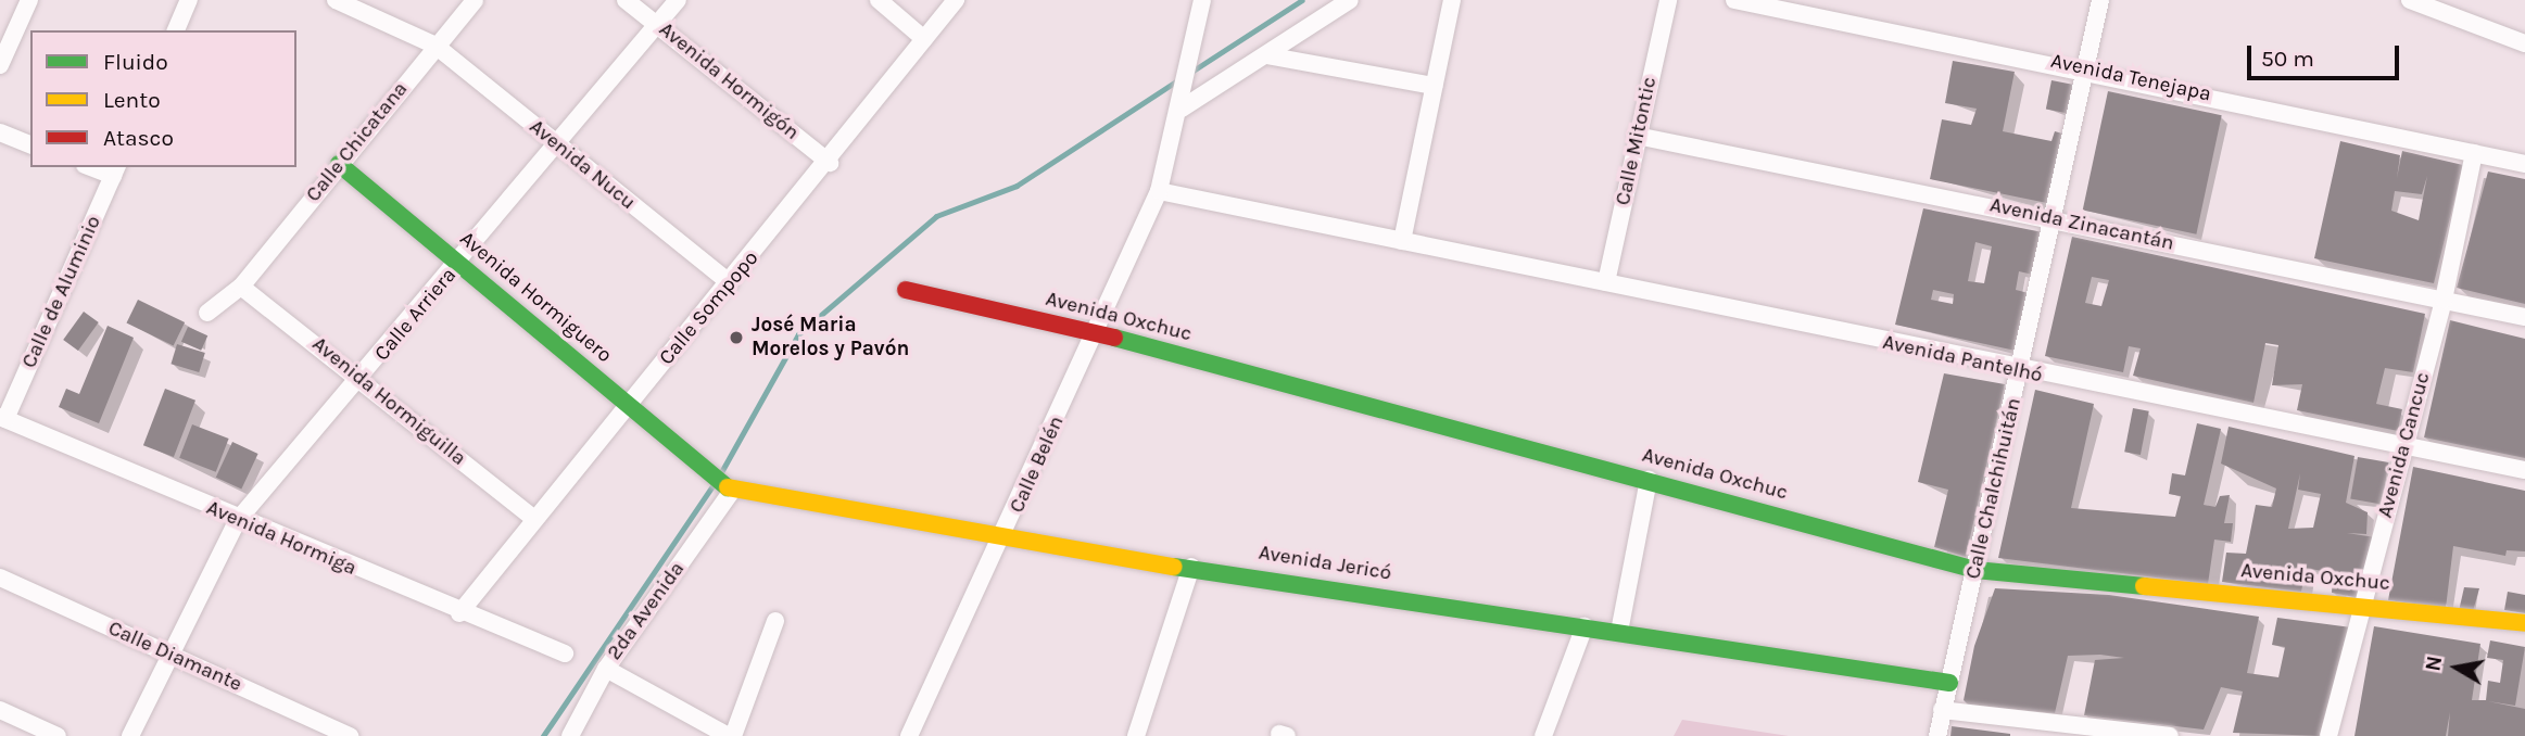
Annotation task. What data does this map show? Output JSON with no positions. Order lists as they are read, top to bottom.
{
  "streets": {
    "street": [
      "Avenida Tenejapa",
      "Avenida Hormigón",
      "Calle Mitontic",
      "Calle Chicatana",
      "Avenida Nucu",
      "Avenida Zinacantán",
      "Calle de Aluminio",
      "Avenida Hormiguero",
      "Calle Sompopo",
      "Calle Arriera",
      "Avenida Oxchuc",
      "Avenida Pantelhó",
      "Avenida Hormiguilla",
      "Avenida Cancuc",
      "Calle Belén",
      "Calle Chalchihuitán",
      "Avenida Hormiga",
      "Avenida Jericó",
      "2da Avenida",
      "Calle Diamante"
    ]
  },
  "crossings": [
    ["Avenida Tenejapa", "Avenida Cancuc"],
    ["Avenida Tenejapa", "Calle Chalchihuitán"],
    ["Avenida Hormigón", "Calle Sompopo"],
    ["Avenida Hormigón", "Calle Arriera"],
    ["Calle Mitontic", "Avenida Zinacantán"],
    ["Calle Mitontic", "Avenida Pantelhó"],
    ["Calle Chicatana", "Avenida Nucu"],
    ["Calle Chicatana", "Avenida Hormiguero"],
    ["Calle Chicatana", "Avenida Hormiguilla"],
    ["Avenida Nucu", "Calle Sompopo"],
    ["Avenida Nucu", "Calle Arriera"],
    ["Avenida Zinacantán", "Avenida Cancuc"],
    ["Avenida Zinacantán", "Calle Chalchihuitán"],
    ["Calle de Aluminio", "Avenida Hormiga"],
    ["Avenida Hormiguero", "Calle Sompopo"],
    ["Avenida Hormiguero", "Calle Arriera"],
    ["Avenida Hormiguero", "Avenida Jericó"],
    ["Calle Sompopo", "Avenida Hormiguilla"],
    ["Calle Sompopo", "Avenida Hormiga"],
    ["Calle Arriera", "Avenida Hormiguilla"],
    ["Calle Arriera", "Avenida Hormiga"],
    ["Calle Arriera", "Calle Diamante"],
    ["Avenida Oxchuc", "Avenida Cancuc"],
    ["Avenida Oxchuc", "Calle Belén"],
    ["Avenida Oxchuc", "Calle Chalchihuitán"],
    ["Avenida Pantelhó", "Avenida Cancuc"],
    ["Avenida Pantelhó", "Calle Chalchihuitán"],
    ["Calle Belén", "Avenida Jericó"],
    ["Calle Chalchihuitán", "Avenida Jericó"],
    ["Avenida Jericó", "2da Avenida"]
  ],
  "places": ["José Maria Morelos y Pavón"],
  "legend": ["Fluido", "Lento", "Atasco"],
  "scale_bar": "50 m",
  "north": "left"
}
